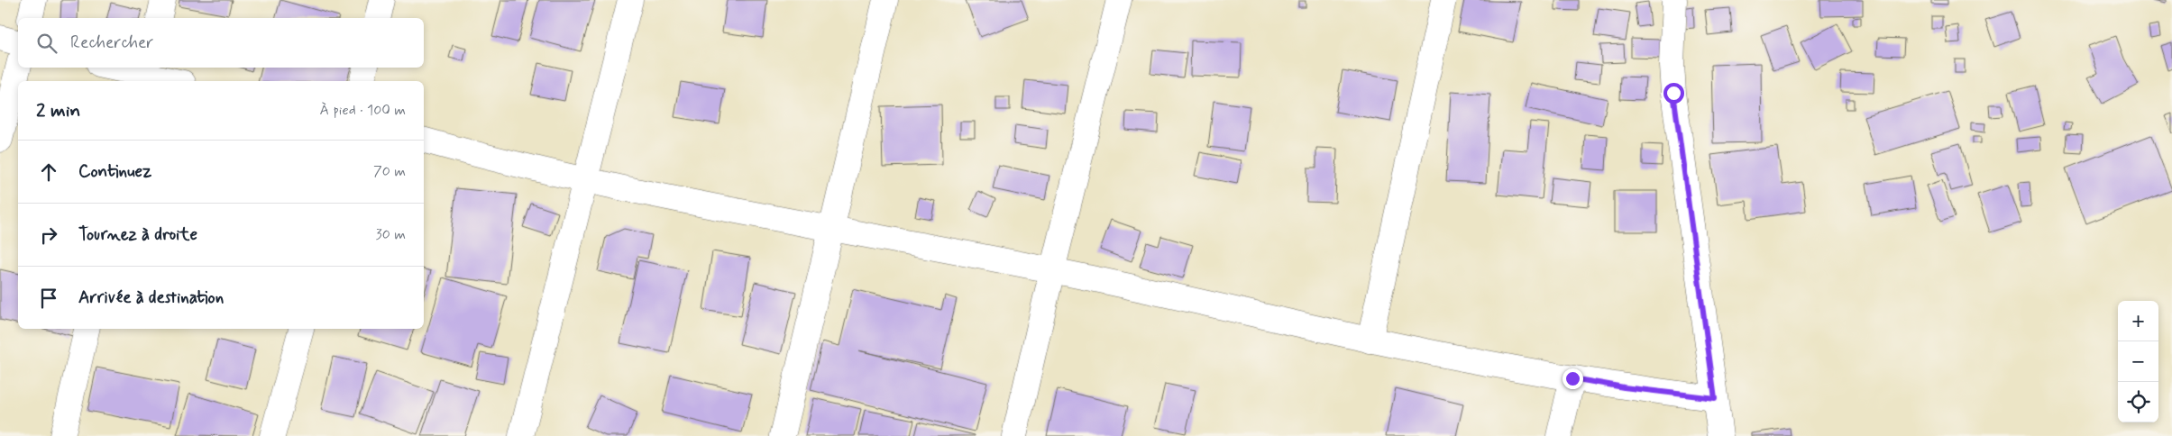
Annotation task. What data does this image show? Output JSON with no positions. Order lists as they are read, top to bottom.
{
  "page": {
    "search": "Rechercher",
    "heading": ["2 min", "À pied · 100 m"],
    "list": [
      ["Continuez", "70 m"],
      ["Tournez à droite", "30 m"],
      "Arrivée à destination"
    ],
    "map_buttons": ["+", "−"]
  }
}
